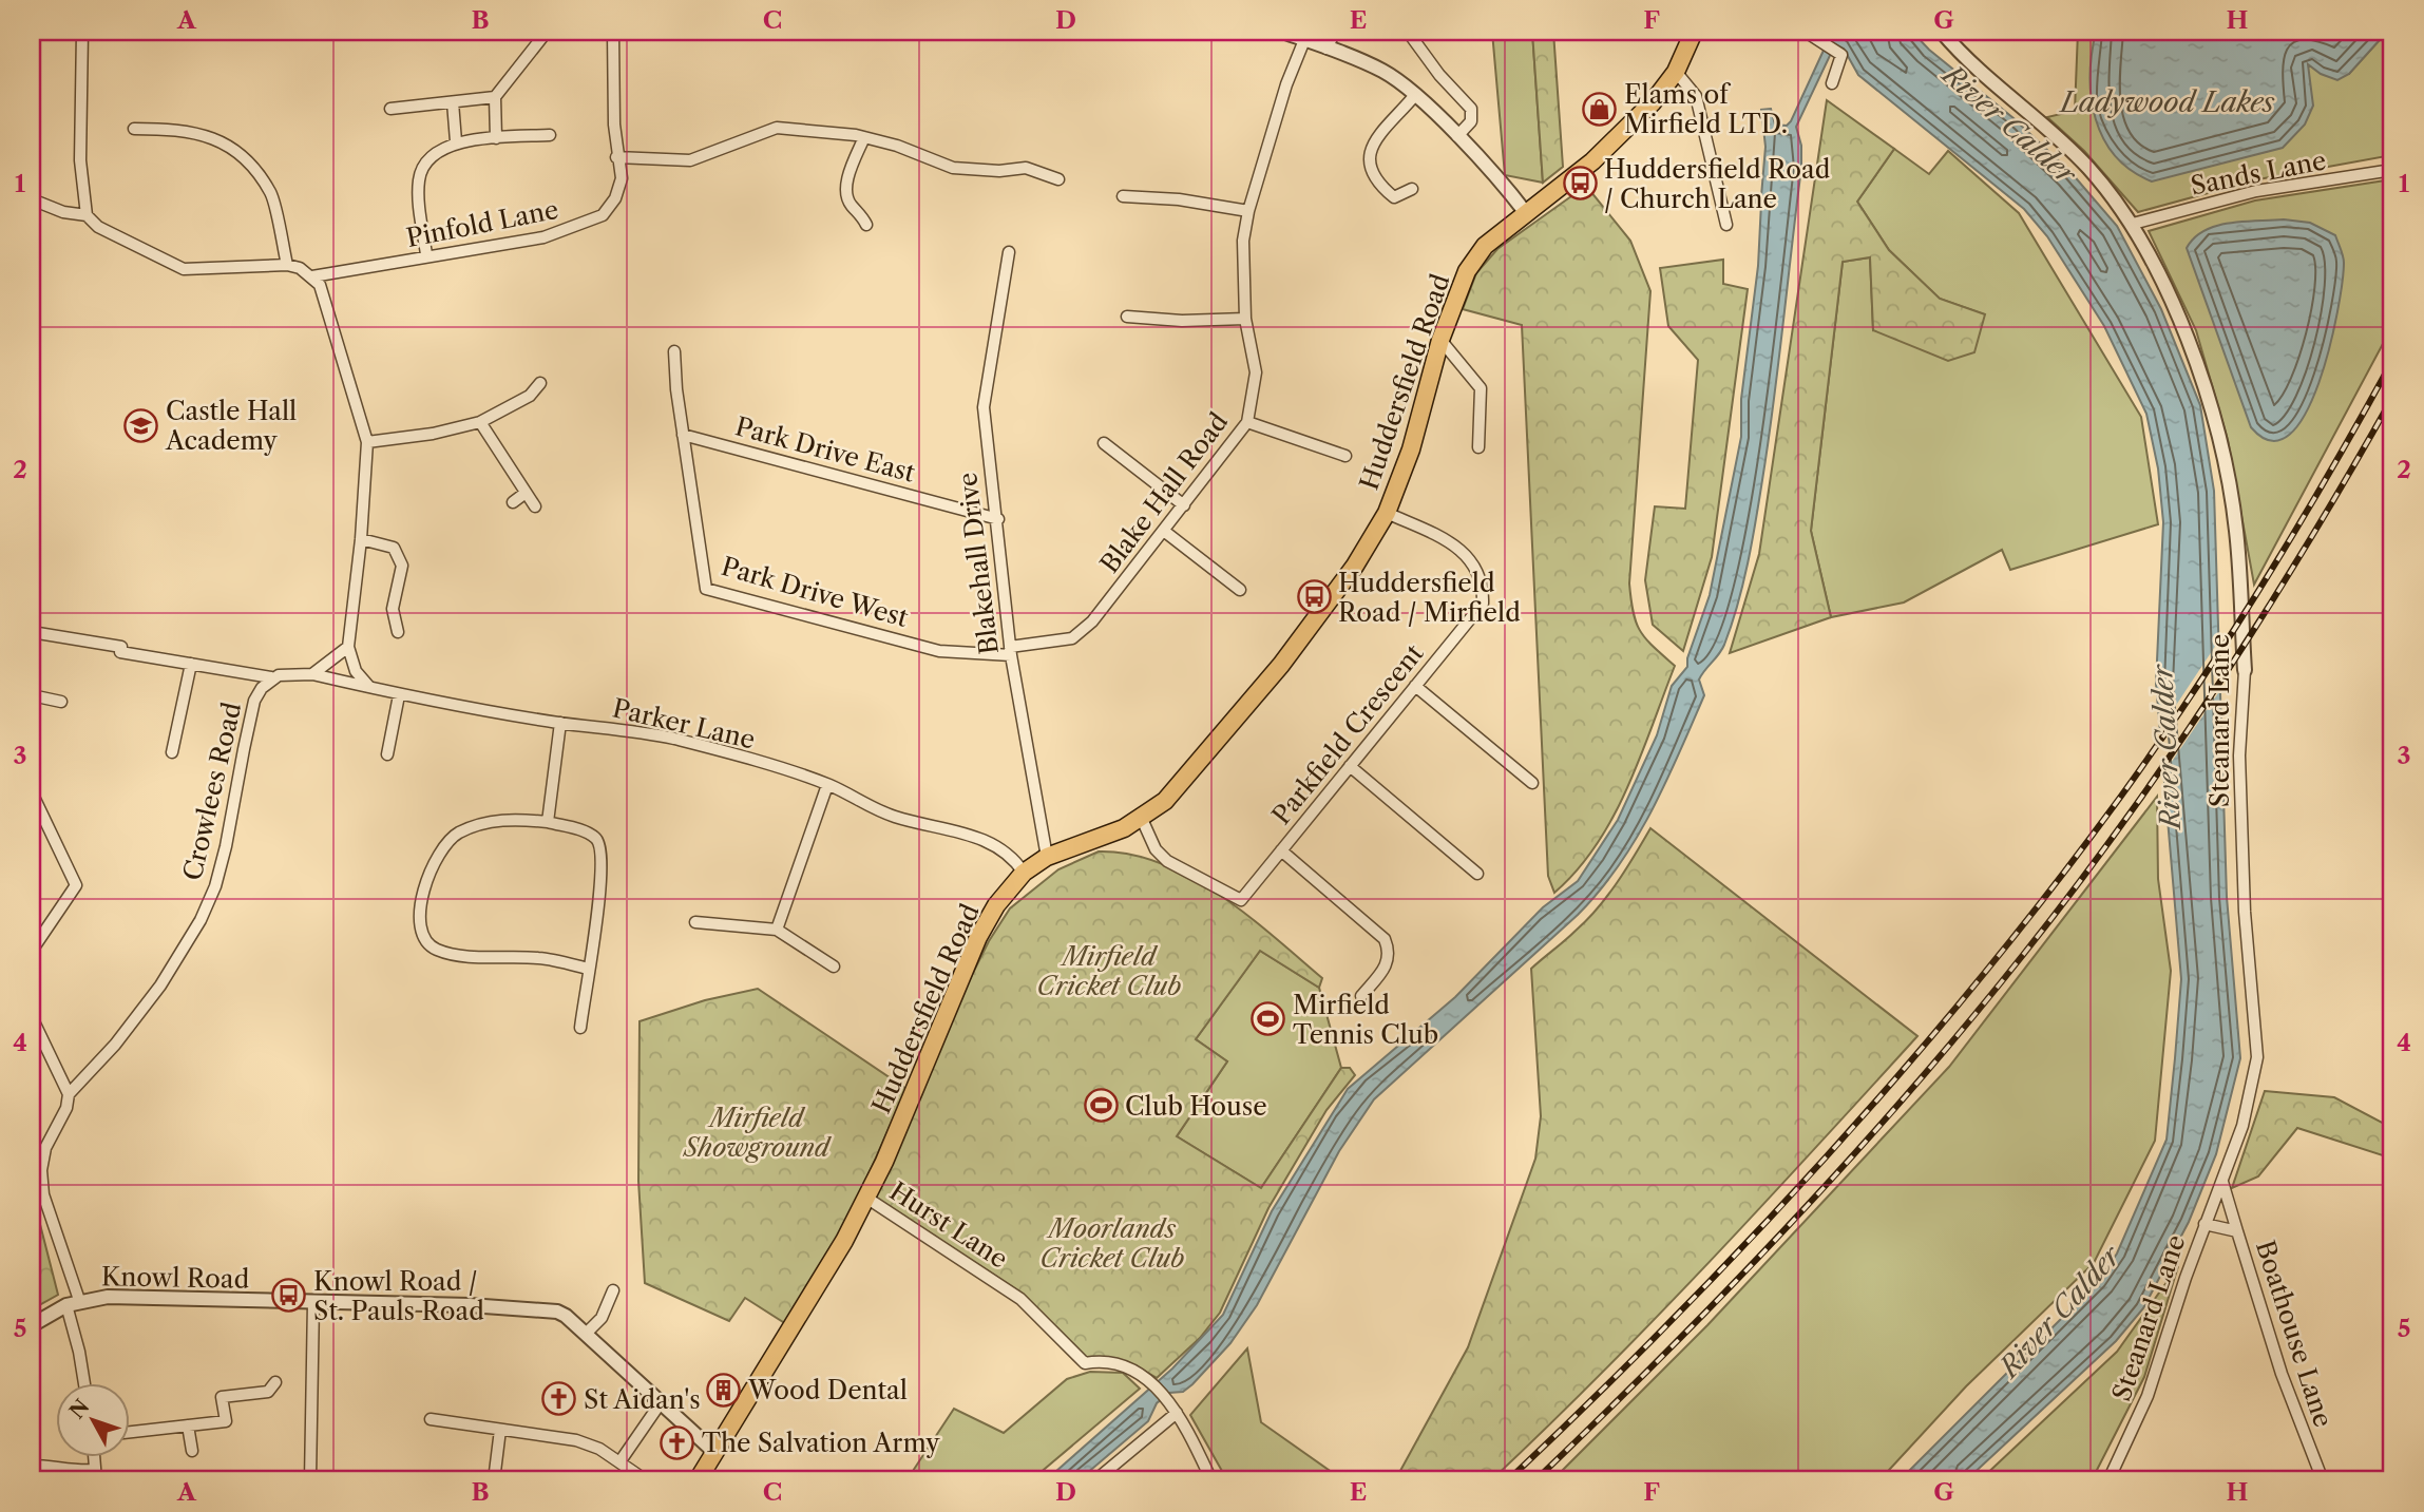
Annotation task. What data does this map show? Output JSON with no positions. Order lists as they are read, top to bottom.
{
  "streets": {
    "highway": ["Huddersfield Road"],
    "street": [
      "Sands Lane",
      "Pinfold Lane",
      "Park Drive East",
      "Blake Hall Road",
      "Blakehall Drive",
      "Park Drive West",
      "Steanard Lane",
      "Parker Lane",
      "Parkfield Crescent",
      "Crowlees Road",
      "Hurst Lane",
      "Knowl Road",
      "Boathouse Lane"
    ]
  },
  "crossings": [
    ["Sands Lane", "Steanard Lane"],
    ["Huddersfield Road", "Blakehall Drive"],
    ["Huddersfield Road", "Parker Lane"],
    ["Huddersfield Road", "Parkfield Crescent"],
    ["Huddersfield Road", "Hurst Lane"],
    ["Huddersfield Road", "Knowl Road"],
    ["Park Drive East", "Blakehall Drive"],
    ["Park Drive East", "Park Drive West"],
    ["Blake Hall Road", "Blakehall Drive"],
    ["Blake Hall Road", "Park Drive West"],
    ["Blakehall Drive", "Park Drive West"],
    ["Steanard Lane", "Boathouse Lane"],
    ["Parker Lane", "Crowlees Road"],
    ["Crowlees Road", "Knowl Road"]
  ],
  "water": ["Ladywood Lakes", "River Calder"],
  "parks": ["Mirfield Cricket Club", "Mirfield Showground", "Moorlands Cricket Club"],
  "places": {
    "shop": ["Elams of Mirfield LTD."],
    "bus stop": ["Huddersfield Road / Church Lane", "Huddersfield Road / Mirfield", "Knowl Road / St. Pauls Road"],
    "school or university": ["Castle Hall Academy"],
    "sports": ["Mirfield Tennis Club", "Club House"],
    "building": ["Wood Dental"],
    "church": ["St Aidan's", "The Salvation Army"]
  },
  "north": "top left",
  "grid": {
    "columns": [
      "A",
      "B",
      "C",
      "D",
      "E",
      "F",
      "G",
      "H"
    ],
    "rows": [
      "1",
      "2",
      "3",
      "4",
      "5"
    ]
  }
}
